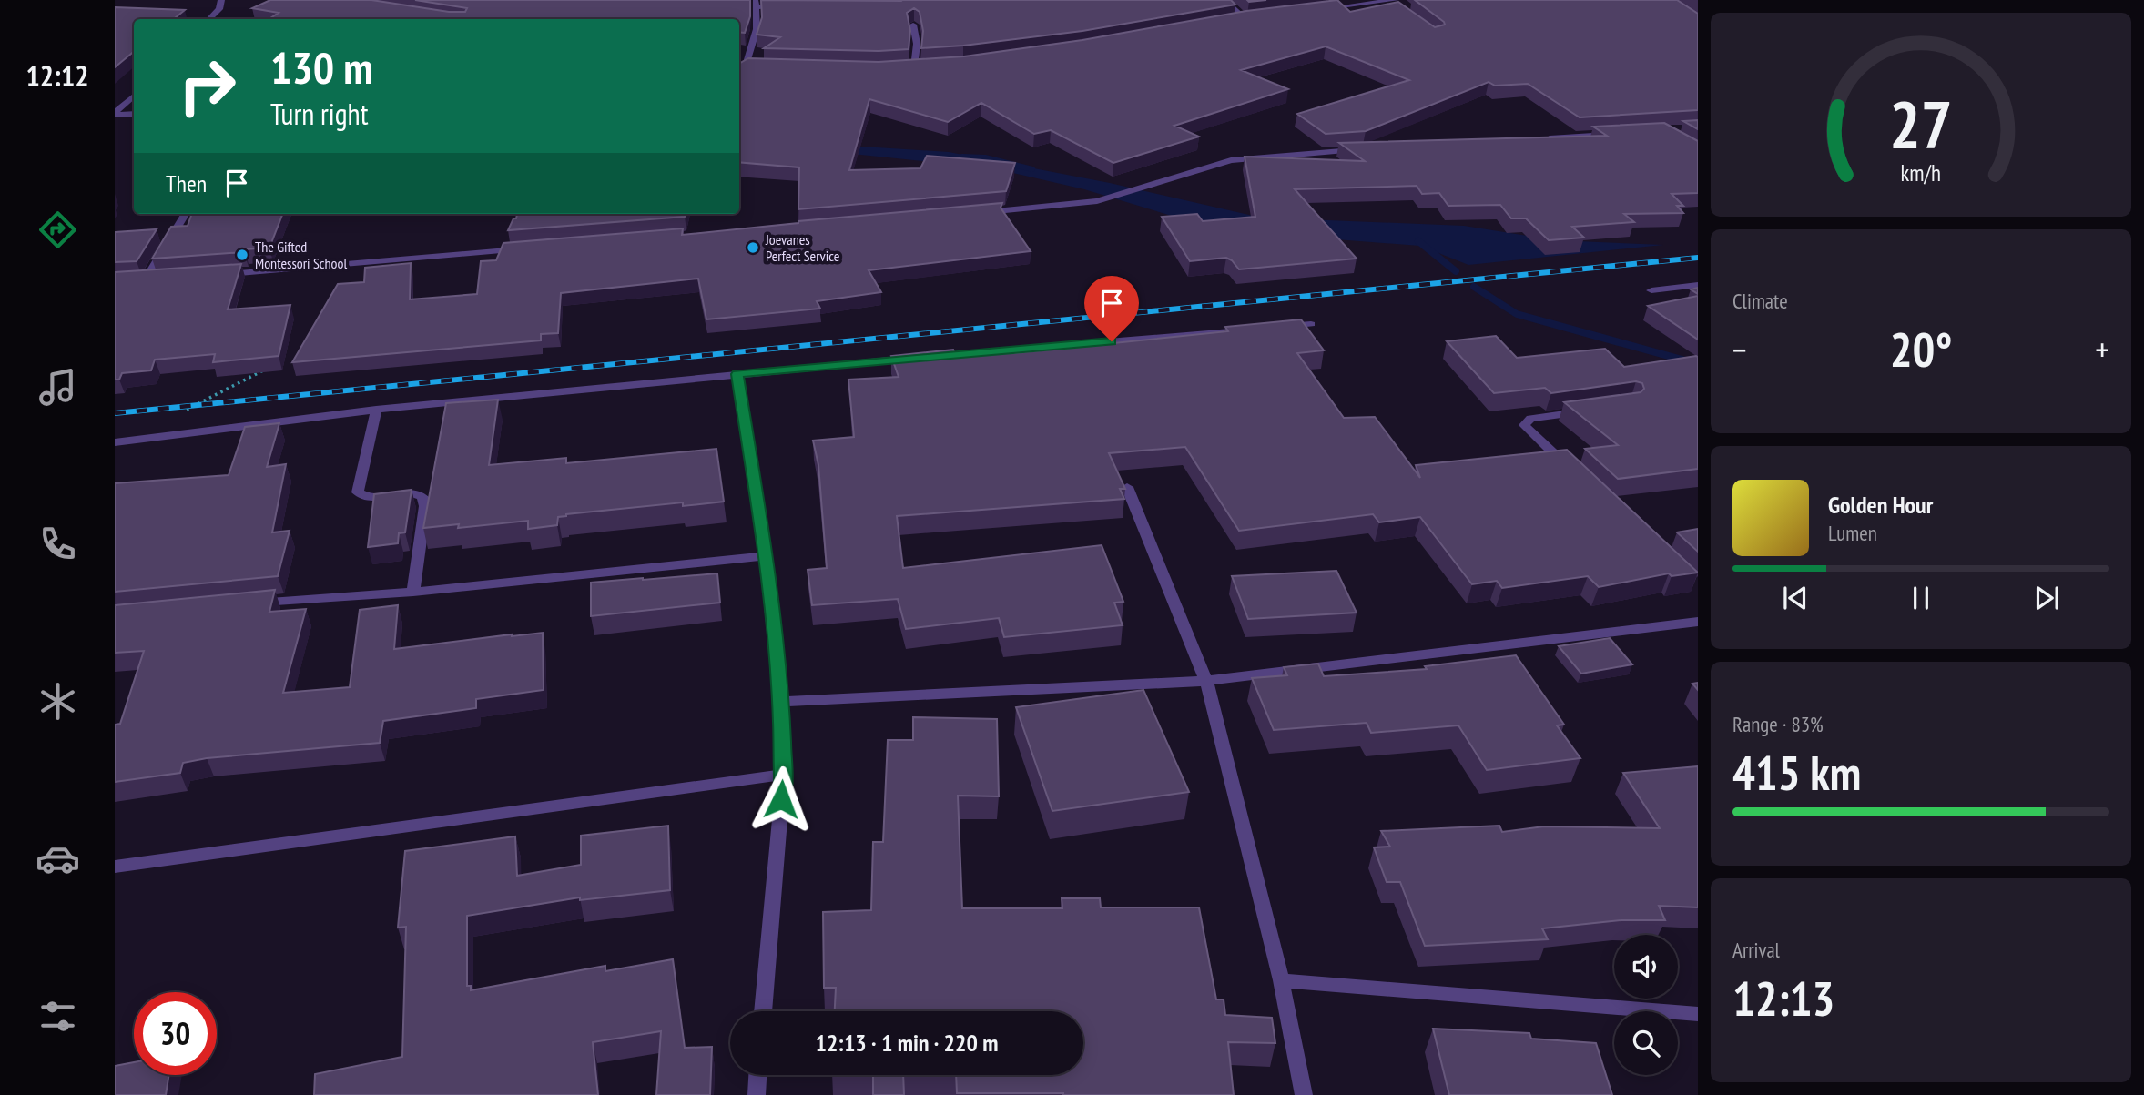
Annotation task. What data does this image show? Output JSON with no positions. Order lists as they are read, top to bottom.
{
  "places": ["Joevanes Perfect Service", "The Gifted Montessori School"],
  "page": {
    "tabs": "12:12",
    "turn": ["130 m", "Turn right"],
    "then": "Then",
    "tile": [
      "Climate",
      ["Range · 83%", "415 km"],
      ["Arrival", "12:13"]
    ],
    "heat": ["−", "20°", "+"],
    "song": ["Golden Hour", "Lumen"],
    "limit": "30",
    "trip": "12:13 · 1 min · 220 m",
    "gauge": ["27", "km/h"]
  }
}
